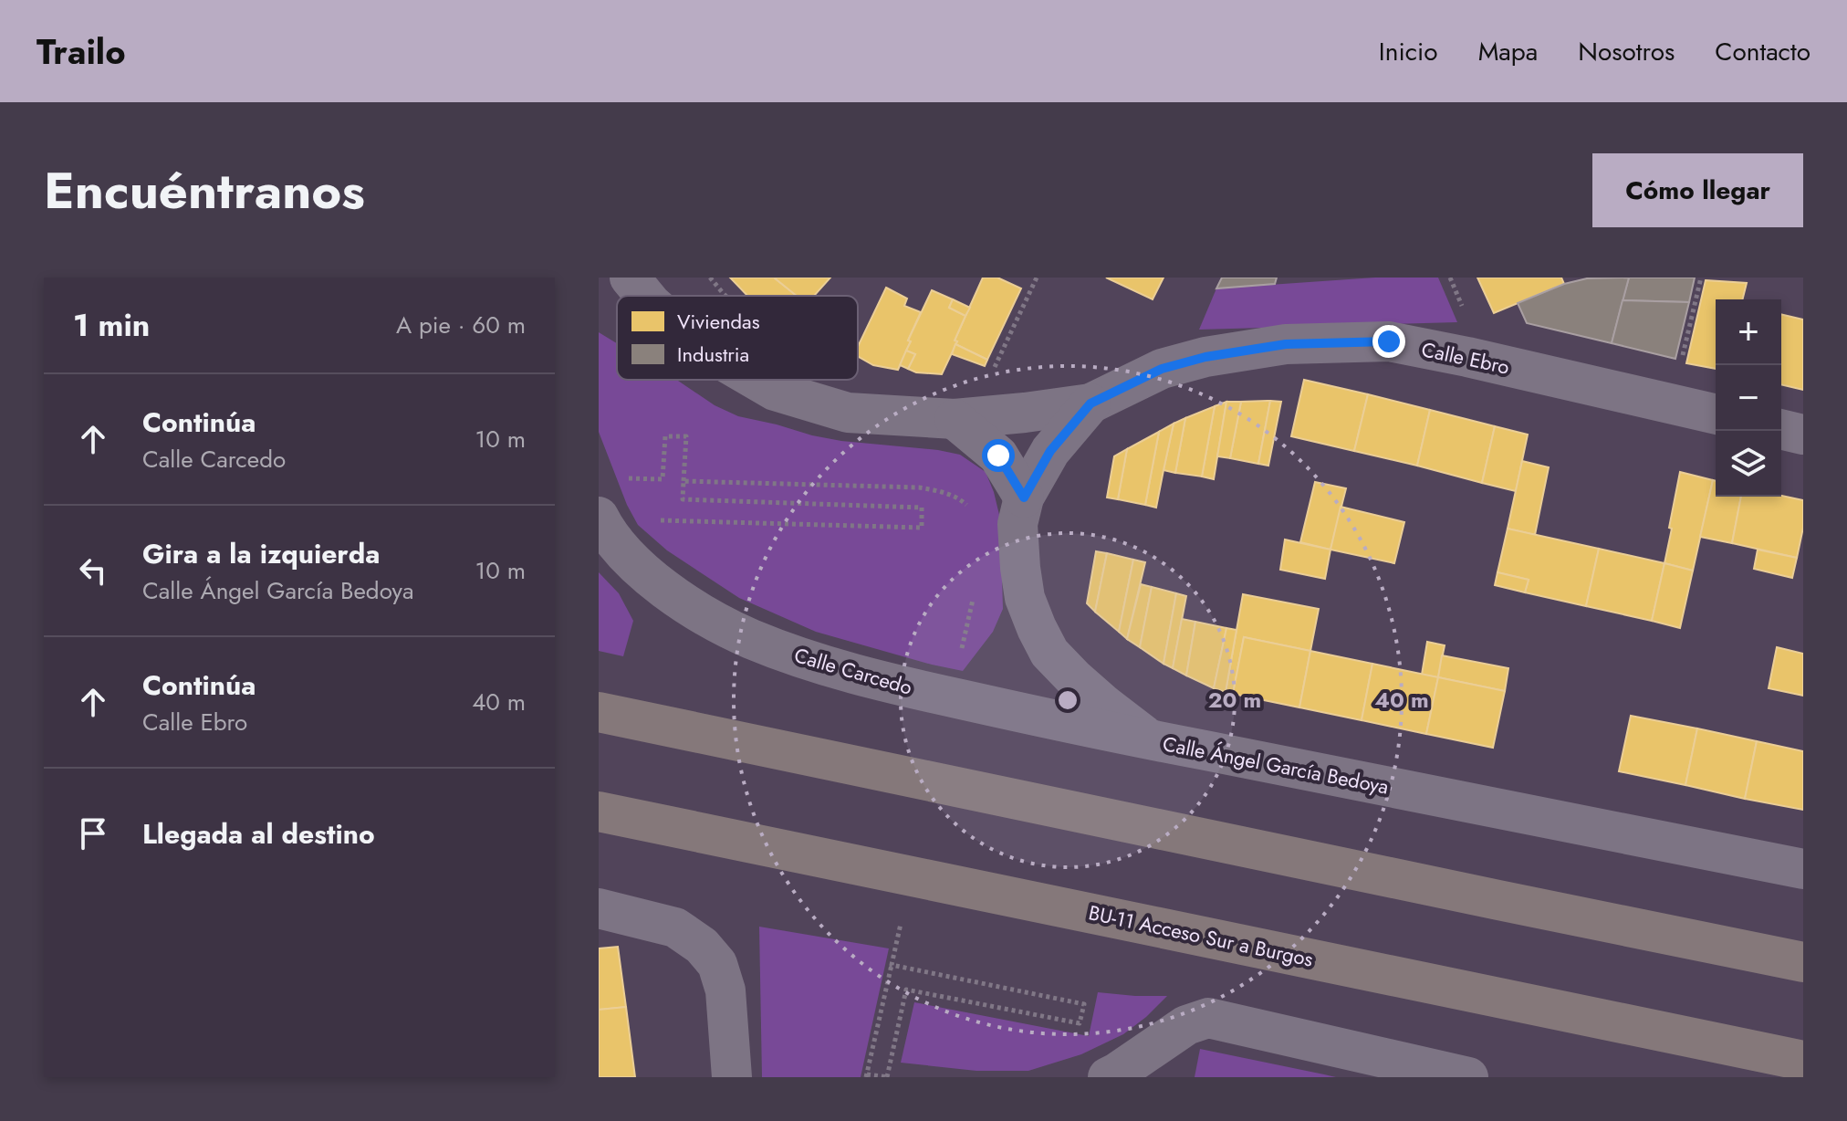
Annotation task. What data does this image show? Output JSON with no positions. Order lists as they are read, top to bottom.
{
  "streets": {
    "highway": ["BU-11 Acceso Sur a Burgos"],
    "street": ["Calle Ebro", "Calle Carcedo", "Calle Ángel García Bedoya"]
  },
  "crossings": [
    ["Calle Ebro", "Calle Ángel García Bedoya"],
    ["Calle Carcedo", "Calle Ángel García Bedoya"]
  ],
  "legend": ["Viviendas", "Industria"],
  "page": {
    "header": "Trailo",
    "nav": [
      "Inicio",
      "Mapa",
      "Nosotros",
      "Contacto"
    ],
    "title": "Encuéntranos",
    "buttons": "Cómo llegar",
    "heading": ["1 min", "A pie · 60 m"],
    "map_buttons": ["+", "−"],
    "list": [
      ["Continúa", "Calle Carcedo", "10 m"],
      ["Gira a la izquierda", "Calle Ángel García Bedoya", "10 m"],
      ["Continúa", "Calle Ebro", "40 m"],
      "Llegada al destino"
    ]
  },
  "rings": ["20 m", "40 m"]
}
